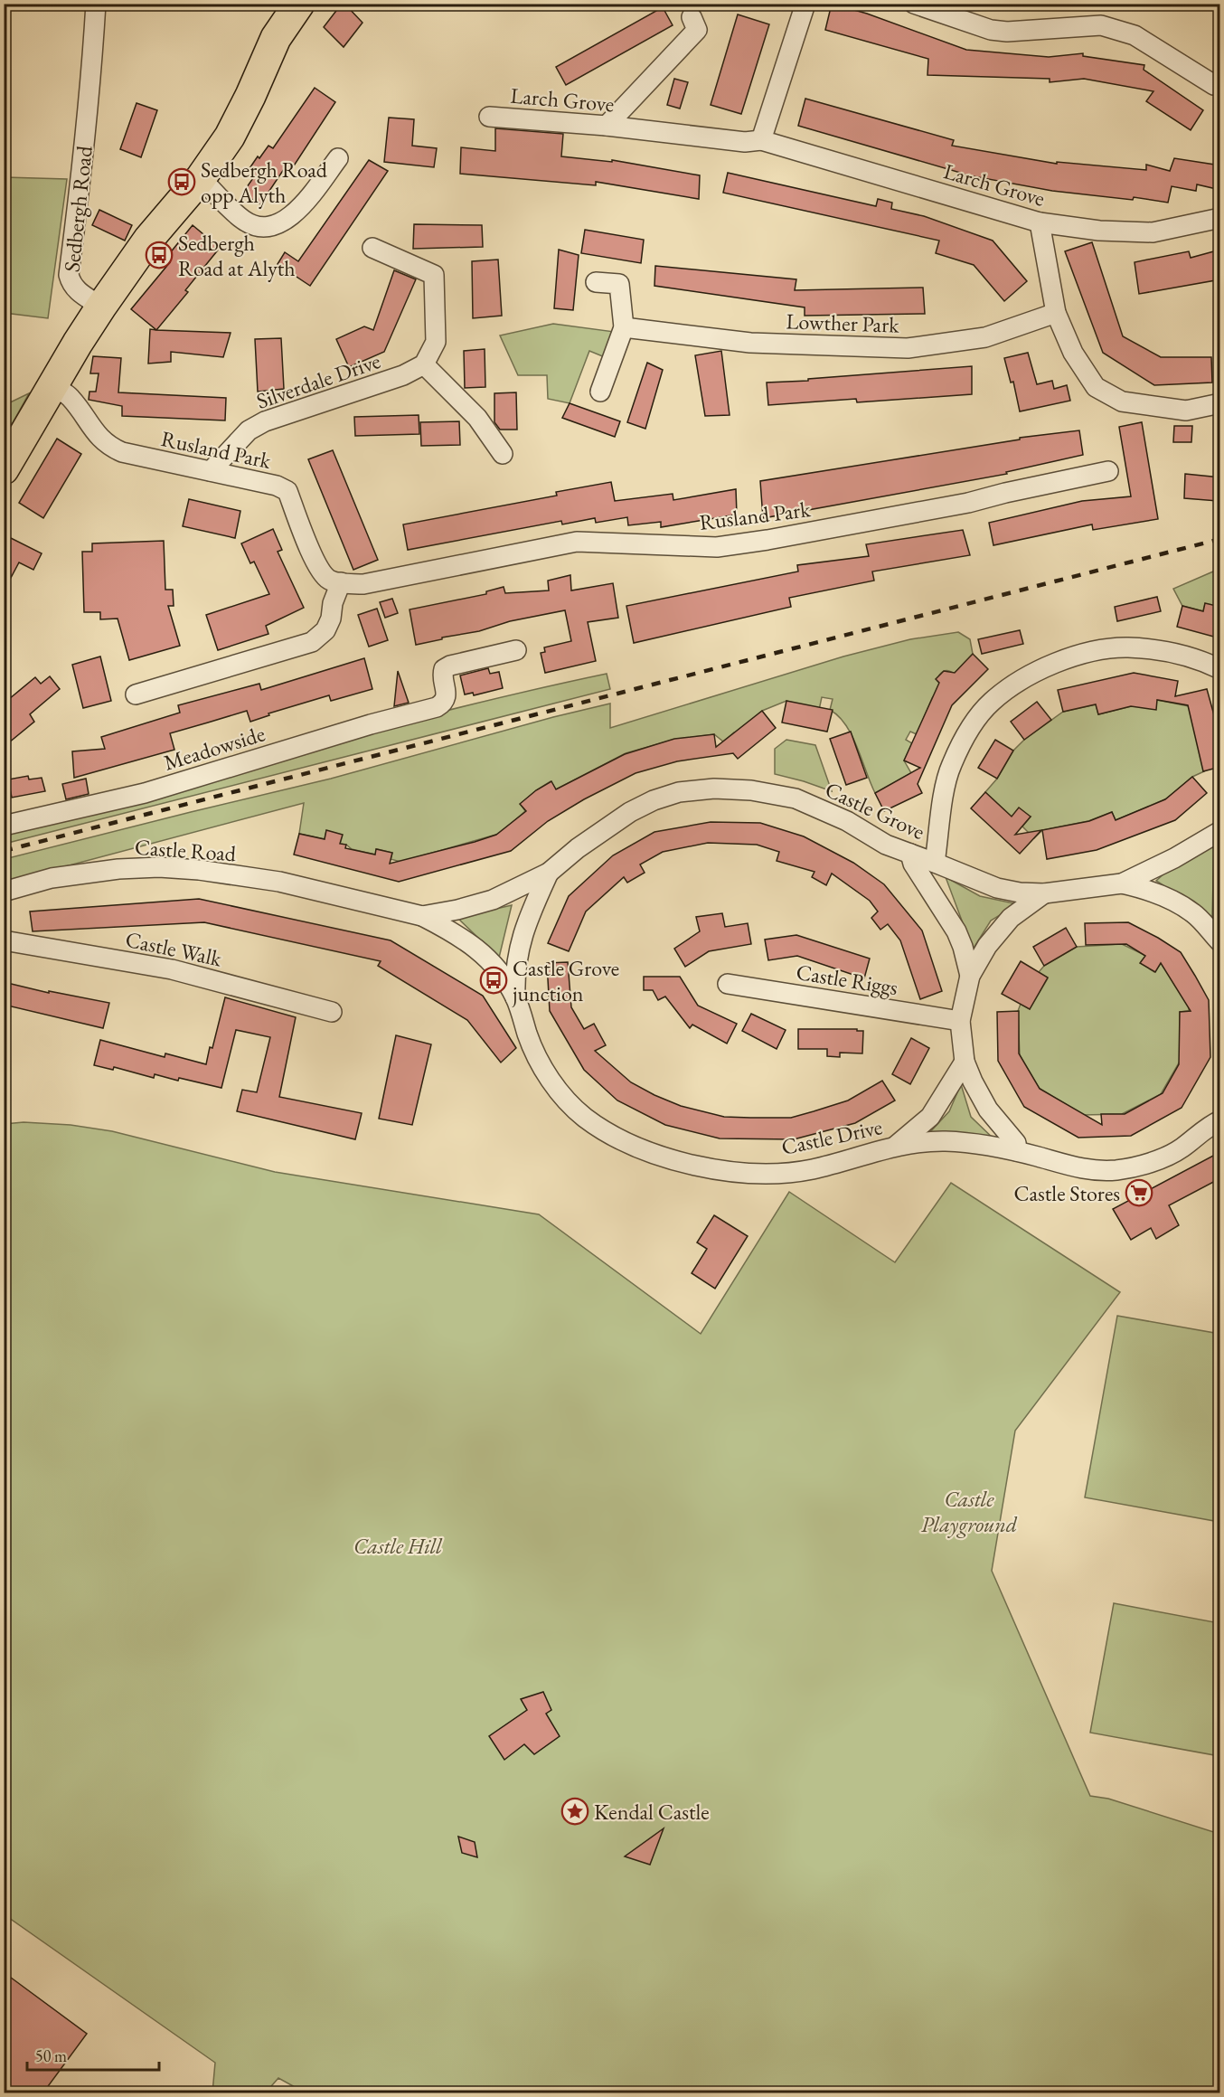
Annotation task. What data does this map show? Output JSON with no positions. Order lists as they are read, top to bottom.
{
  "streets": {
    "street": [
      "Larch Grove",
      "Sedbergh Road",
      "Lowther Park",
      "Silverdale Drive",
      "Rusland Park",
      "Meadowside",
      "Castle Grove",
      "Castle Road",
      "Castle Walk",
      "Castle Riggs",
      "Castle Drive"
    ]
  },
  "crossings": [
    ["Silverdale Drive", "Rusland Park"],
    ["Castle Grove", "Castle Road"],
    ["Castle Grove", "Castle Drive"]
  ],
  "parks": ["Castle Playground", "Castle Hill"],
  "places": {
    "bus stop": ["Sedbergh Road opp Alyth", "Sedbergh Road at Alyth", "Castle Grove junction"],
    "supermarket": ["Castle Stores"],
    "place": ["Kendal Castle"]
  },
  "scale_bar": "50 m"
}
